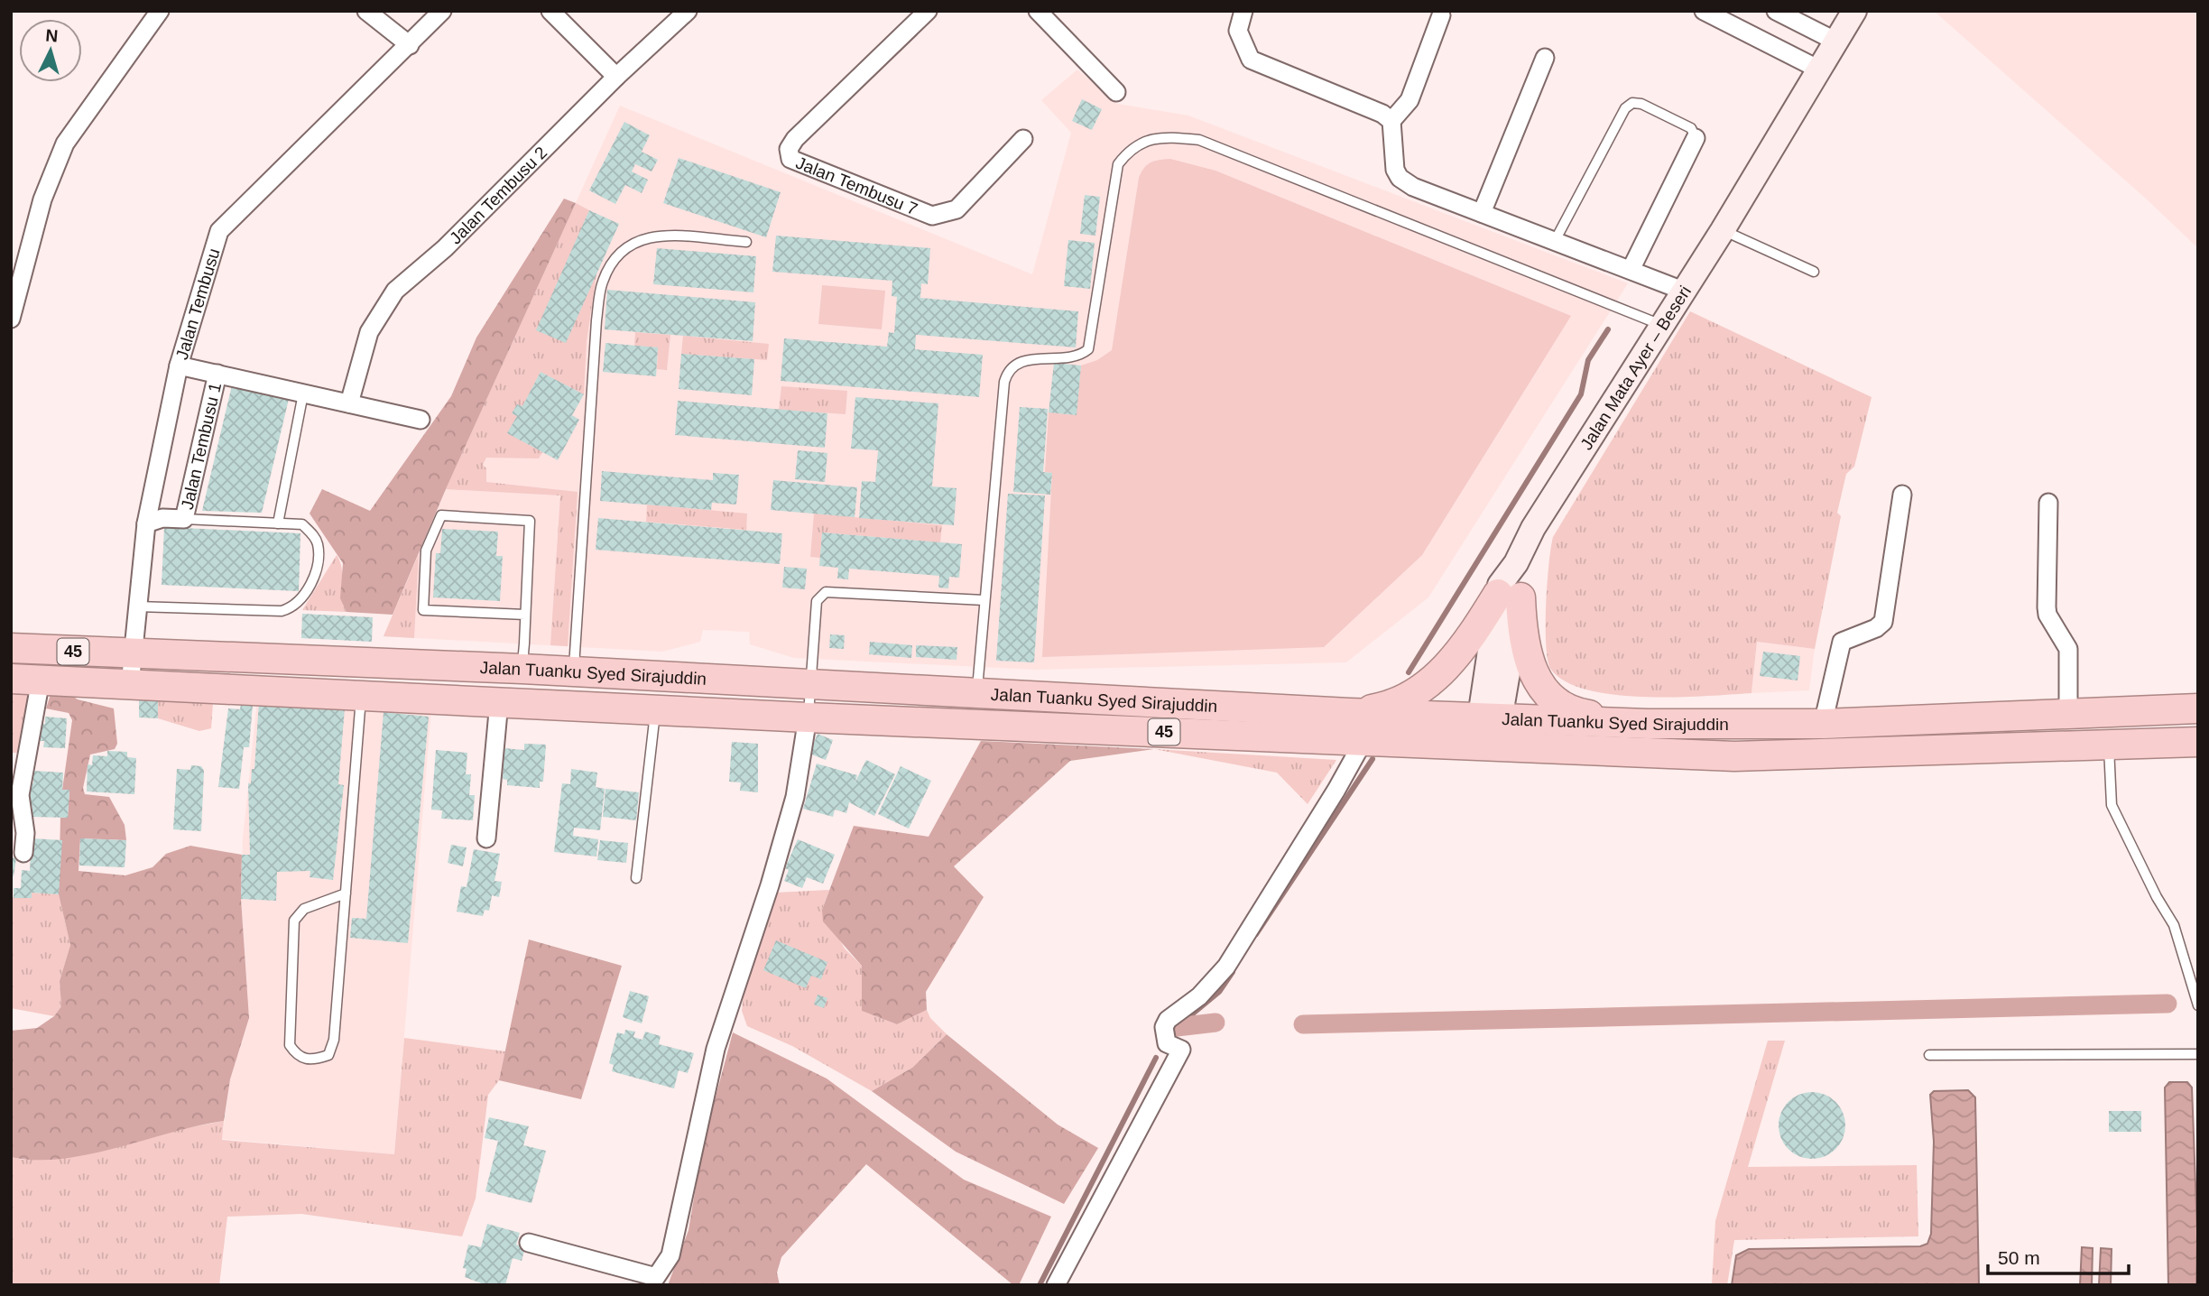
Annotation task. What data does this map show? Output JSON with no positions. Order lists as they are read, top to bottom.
{
  "streets": {
    "highway": ["45", "Jalan Tuanku Syed Sirajuddin"],
    "main road": ["Jalan Mata Ayer – Beseri"],
    "street": [
      "Jalan Tembusu 7",
      "Jalan Tembusu 2",
      "Jalan Tembusu",
      "Jalan Tembusu 1"
    ]
  },
  "crossings": [
    ["Jalan Tembusu", "Jalan Tembusu 1"],
    ["Jalan Tembusu", "Jalan Tuanku Syed Sirajuddin"],
    ["Jalan Mata Ayer – Beseri", "Jalan Tuanku Syed Sirajuddin"]
  ],
  "scale_bar": "50 m",
  "north": "top"
}
